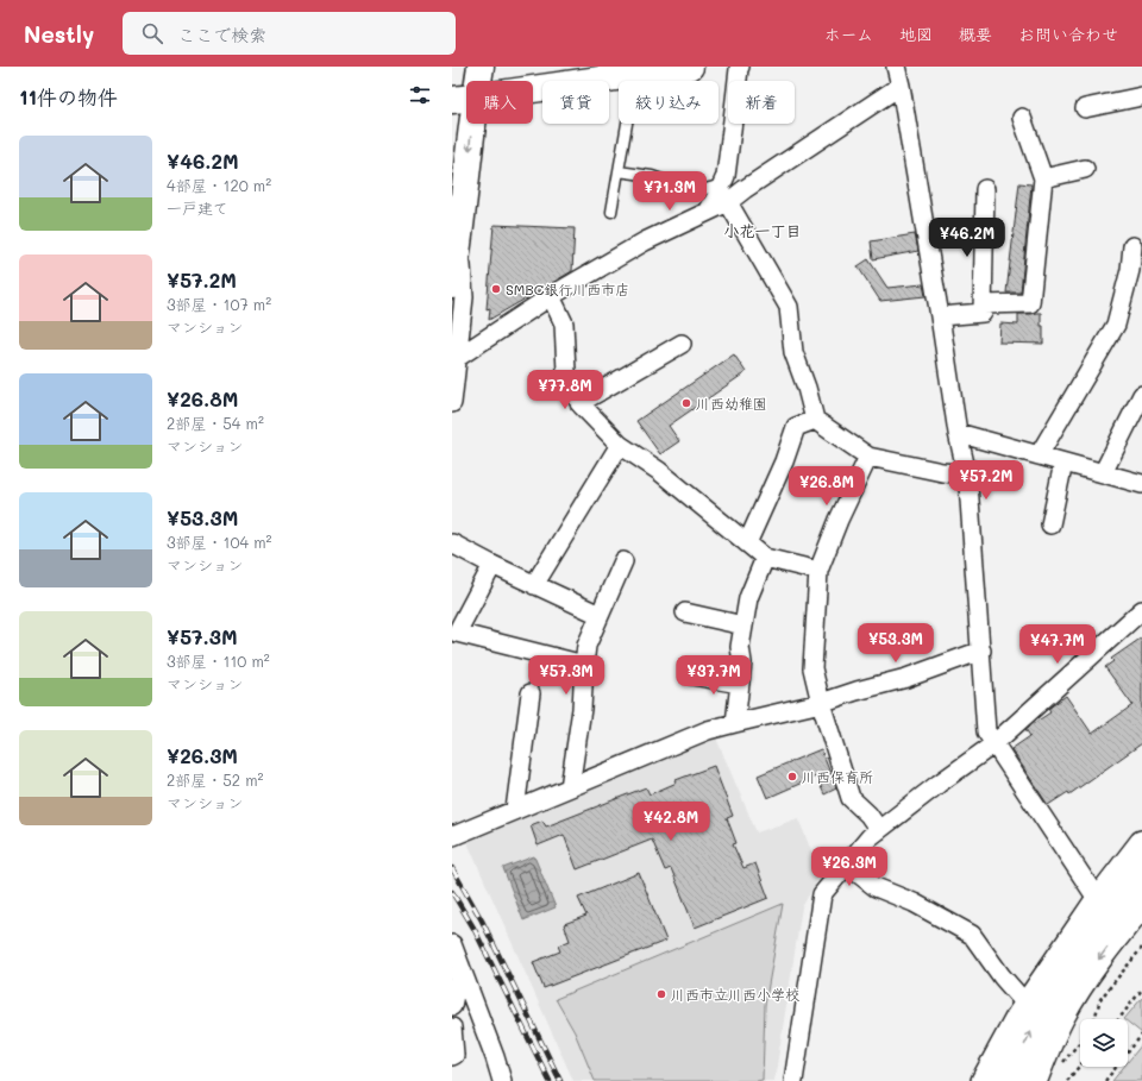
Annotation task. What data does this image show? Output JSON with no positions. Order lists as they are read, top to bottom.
{
  "districts": ["小花一丁目"],
  "places": [
    "SMBC銀行川西市店",
    "川西幼稚園",
    "川西保育所",
    "川西市立川西小学校"
  ],
  "page": {
    "header": "Nestly",
    "search": "ここで検索",
    "nav": [
      "ホーム",
      "地図",
      "概要",
      "お問い合わせ"
    ],
    "heading": "11件の物件",
    "chip": [
      "購入",
      "賃貸",
      "絞り込み",
      "新着"
    ],
    "list": [
      {
        "name": "¥46.2M",
        "note": "4部屋 · 120 m² · 一戸建て"
      },
      {
        "name": "¥57.2M",
        "note": "3部屋 · 107 m² · マンション"
      },
      {
        "name": "¥26.8M",
        "note": "2部屋 · 54 m² · マンション"
      },
      {
        "name": "¥53.3M",
        "note": "3部屋 · 104 m² · マンション"
      },
      {
        "name": "¥57.3M",
        "note": "3部屋 · 110 m² · マンション"
      },
      {
        "name": "¥26.3M",
        "note": "2部屋 · 52 m² · マンション"
      }
    ],
    "price": [
      "¥71.3M",
      "¥46.2M",
      "¥77.8M",
      "¥57.2M",
      "¥26.8M",
      "¥53.3M",
      "¥47.7M",
      "¥57.3M",
      "¥37.7M",
      "¥42.8M",
      "¥26.3M"
    ]
  }
}
